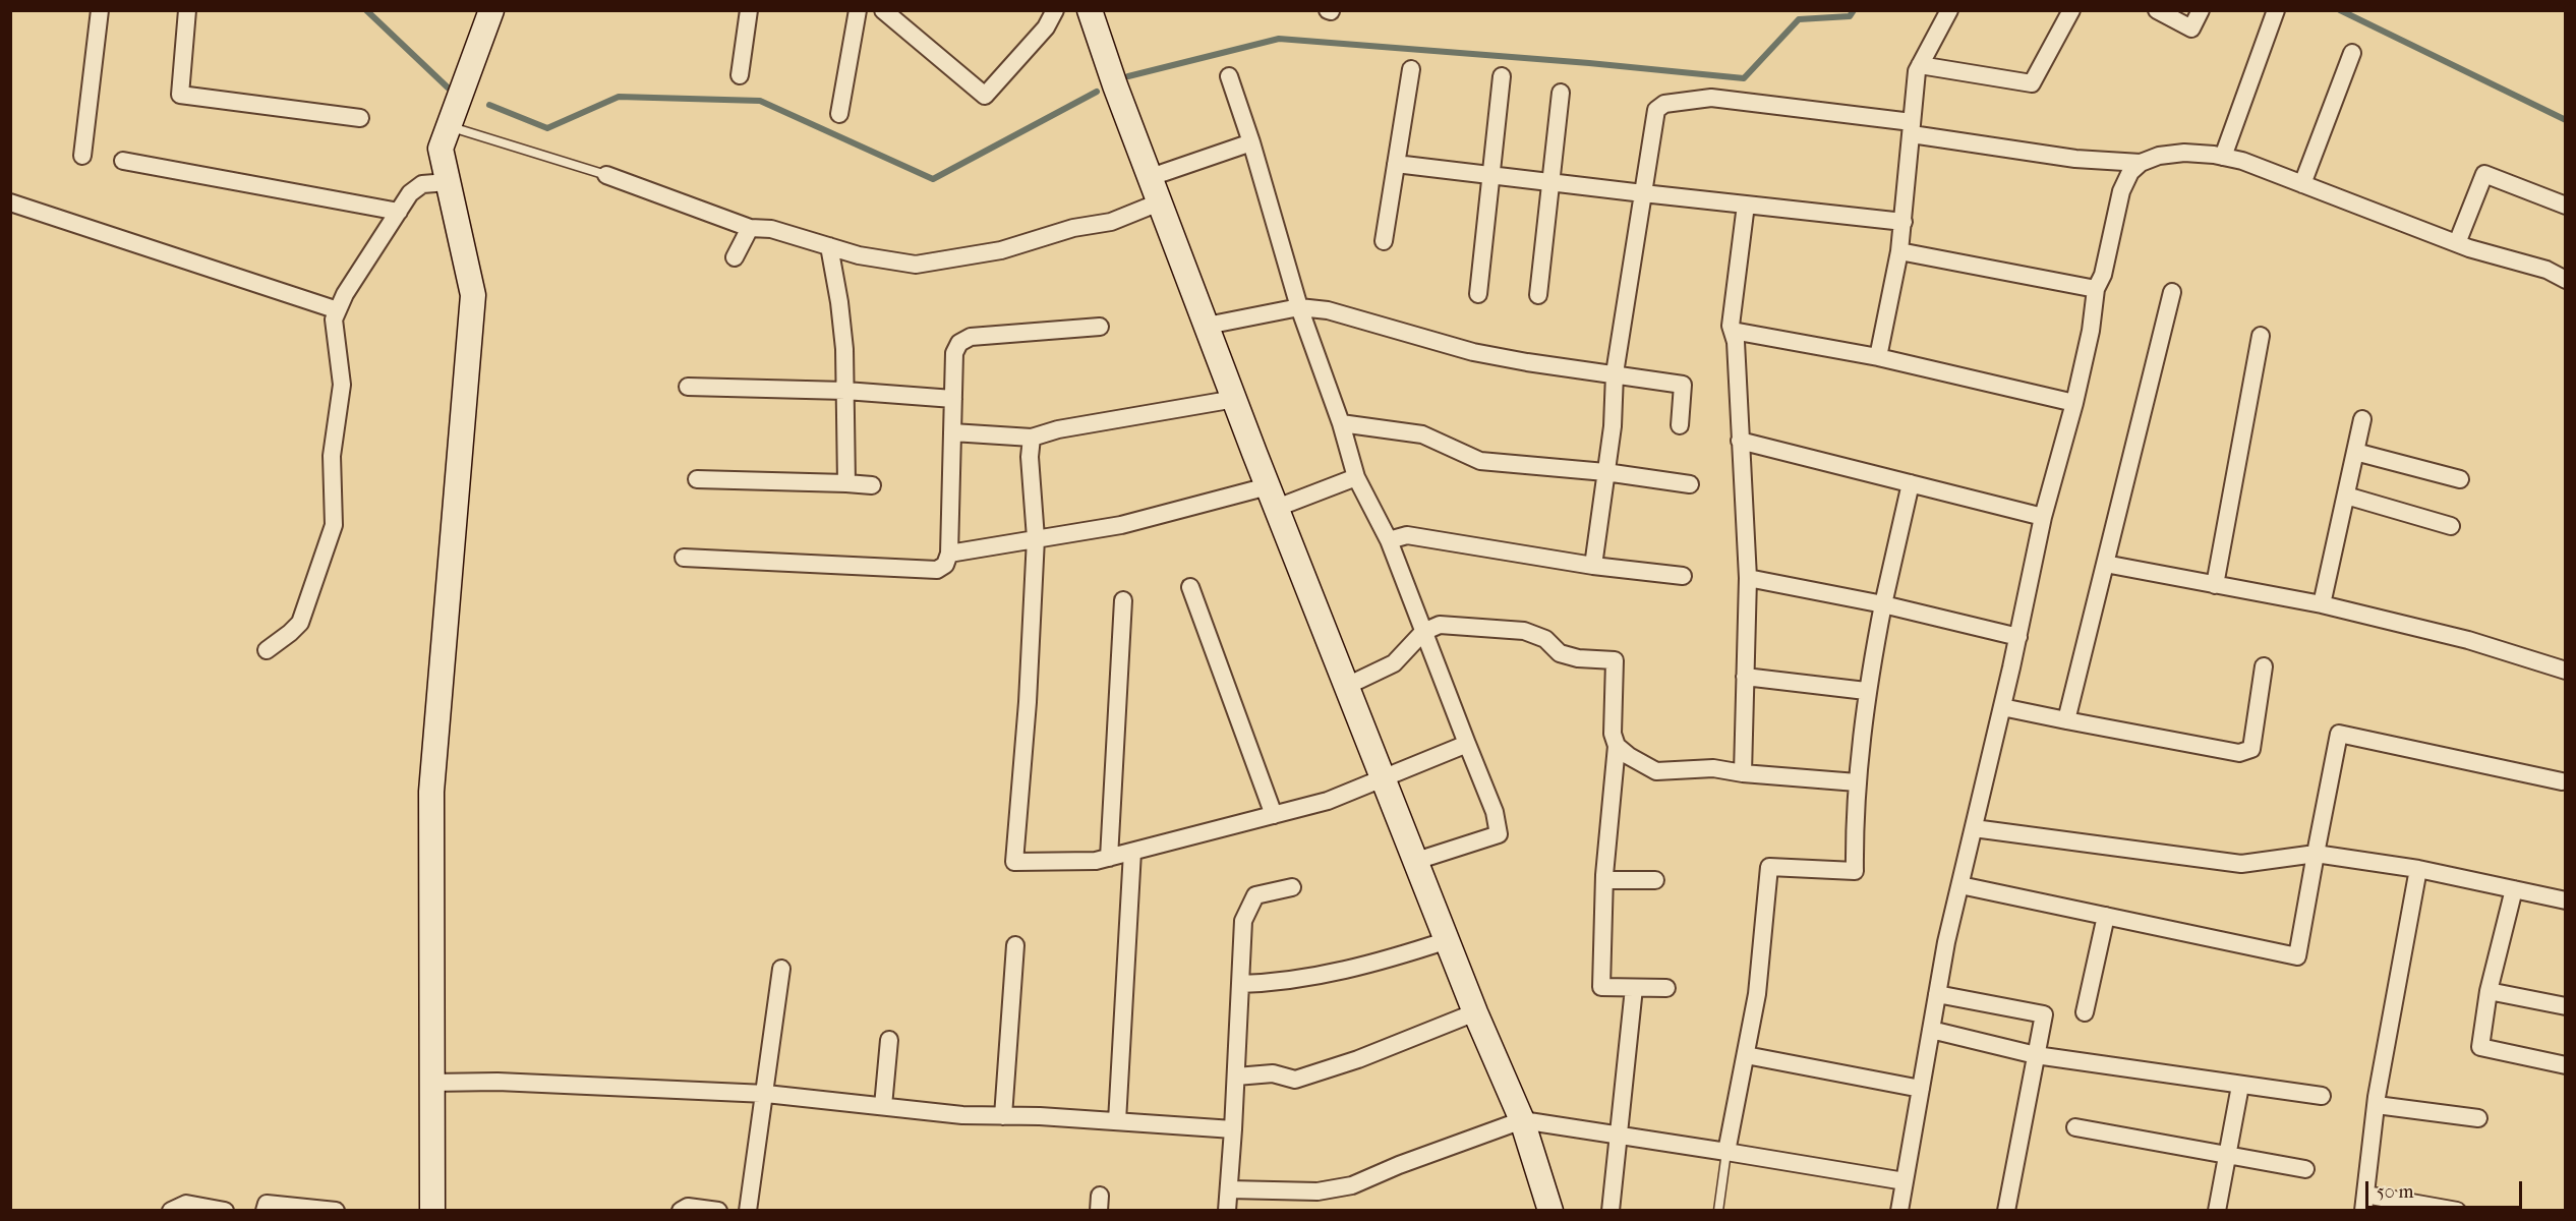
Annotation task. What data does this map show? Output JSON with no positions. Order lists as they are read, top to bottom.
{
  "scale_bar": "50 m"
}
